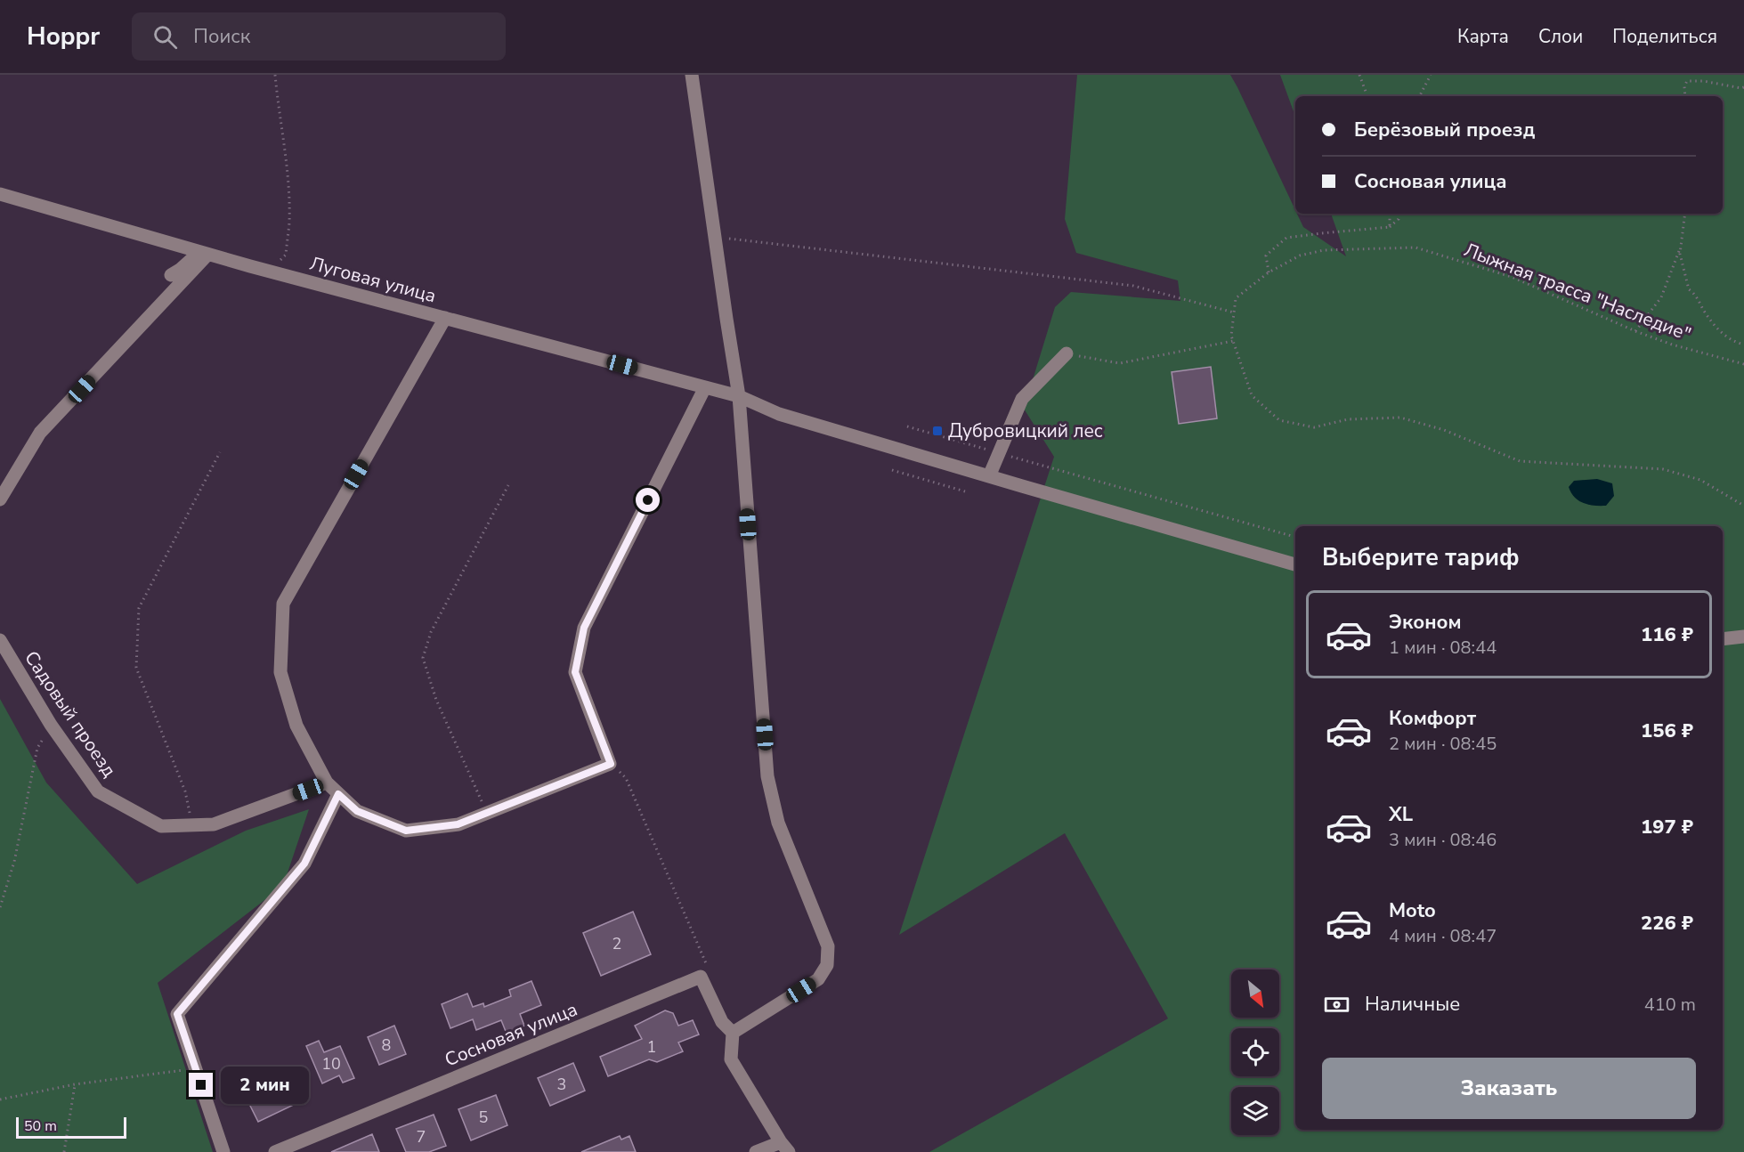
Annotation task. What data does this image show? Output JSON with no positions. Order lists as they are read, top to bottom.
{
  "streets": {
    "street": ["Луговая улица", "Садовый проезд", "Сосновая улица"],
    "path": ["Лыжная трасса \"Наследие\""]
  },
  "places": {
    "transit": ["Дубровицкий лес"]
  },
  "house_numbers": [
    "2",
    "8",
    "1",
    "10",
    "3",
    "5",
    "7"
  ],
  "scale_bar": "50 m",
  "north": "bottom right",
  "page": {
    "header": "Hoppr",
    "search": "Поиск",
    "nav": ["Карта", "Слои", "Поделиться"],
    "banner": ["Берёзовый проезд", "Сосновая улица"],
    "heading": "Выберите тариф",
    "list": [
      {
        "name": "Эконом",
        "note": "1 мин · 08:44",
        "value": "116 ₽"
      },
      {
        "name": "Комфорт",
        "note": "2 мин · 08:45",
        "value": "156 ₽"
      },
      {
        "name": "XL",
        "note": "3 мин · 08:46",
        "value": "197 ₽"
      },
      {
        "name": "Moto",
        "note": "4 мин · 08:47",
        "value": "226 ₽"
      }
    ],
    "pay": ["Наличные", "410 m"],
    "buttons": "Заказать",
    "bubble": "2 мин",
    "scale": "50 m"
  }
}
